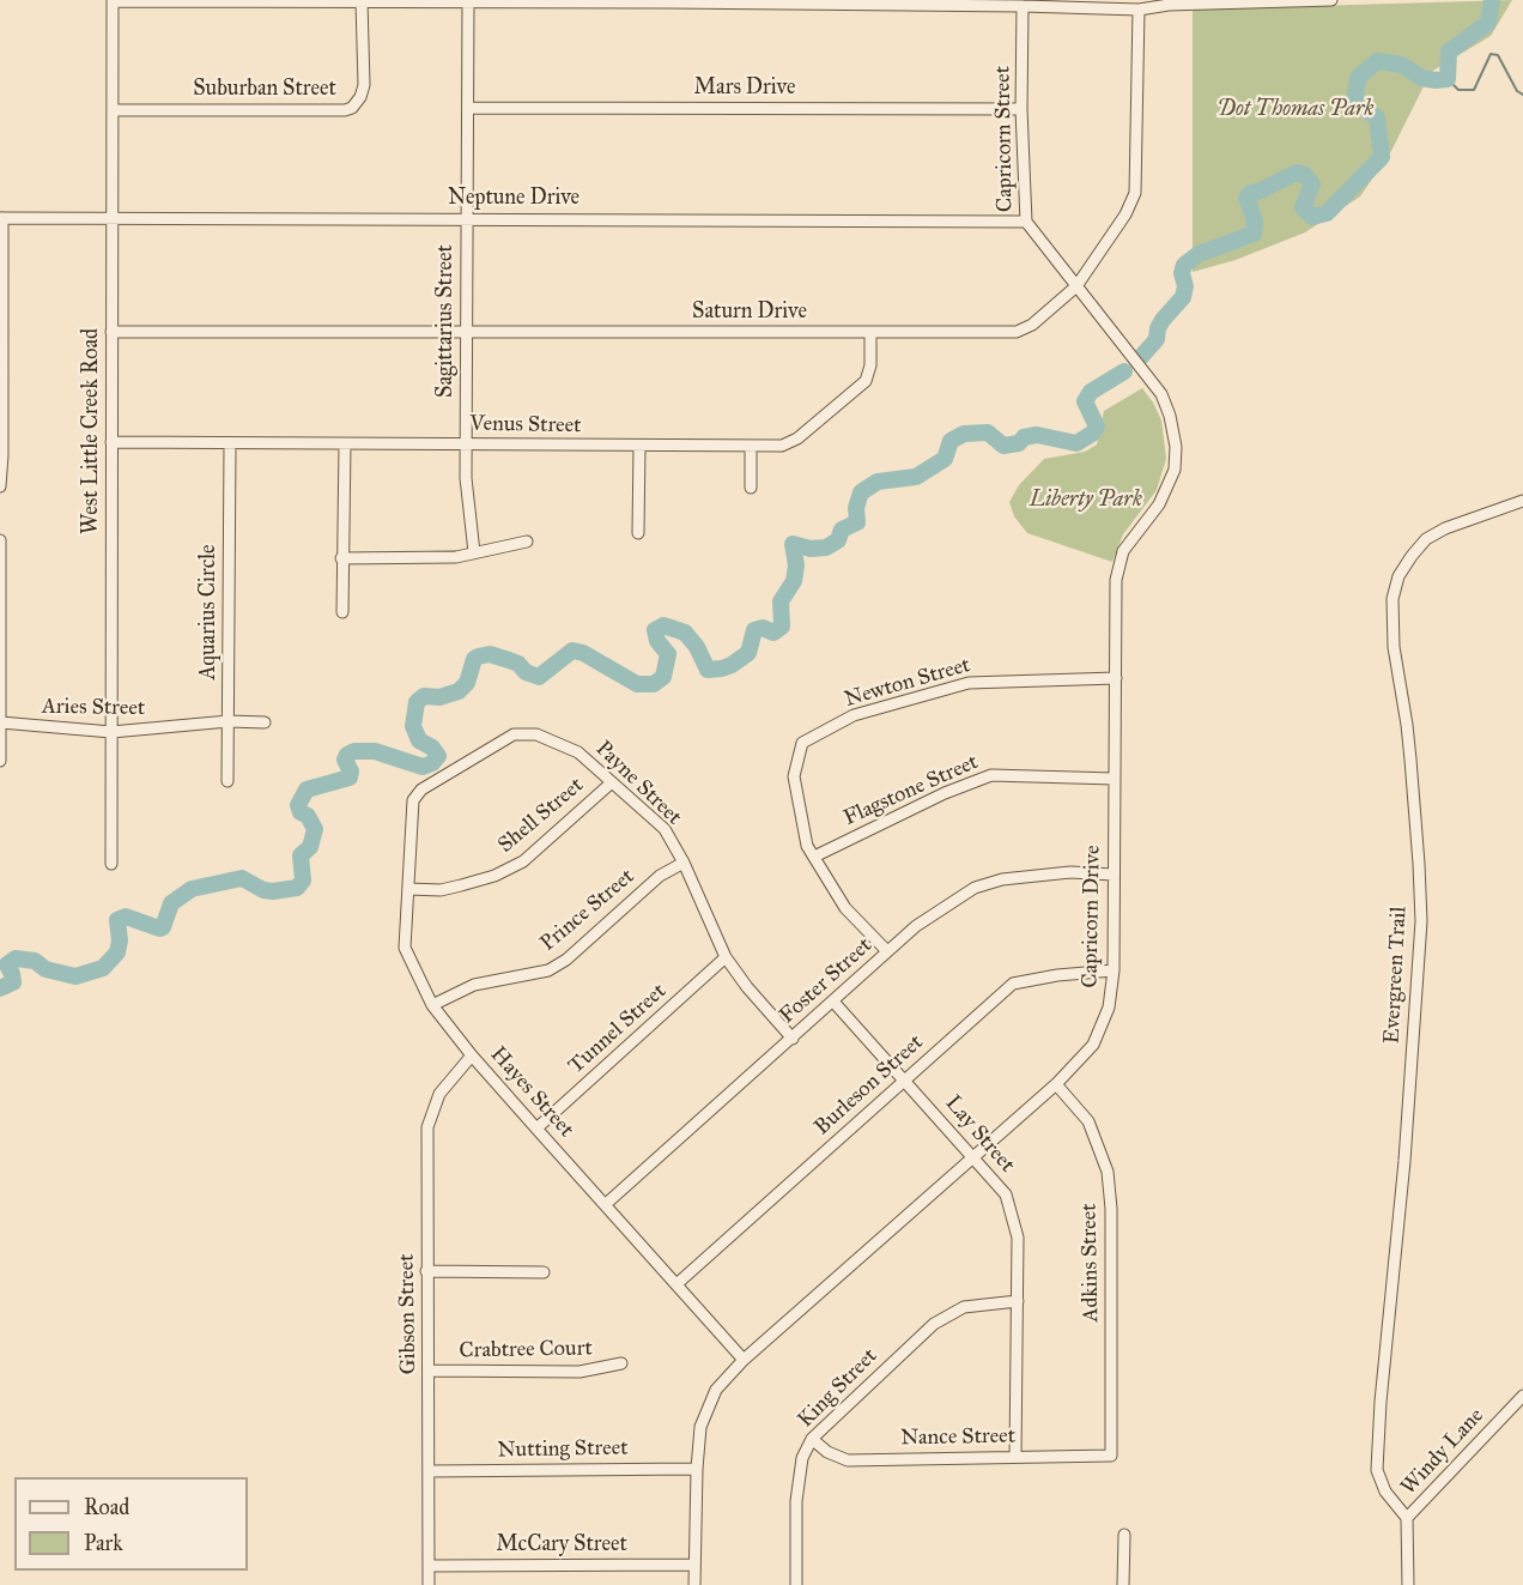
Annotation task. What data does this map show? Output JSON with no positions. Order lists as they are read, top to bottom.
{
  "streets": {
    "street": [
      "Mars Drive",
      "Suburban Street",
      "Capricorn Street",
      "Neptune Drive",
      "Saturn Drive",
      "Sagittarius Street",
      "Venus Street",
      "West Little Creek Road",
      "Aquarius Circle",
      "Newton Street",
      "Aries Street",
      "Payne Street",
      "Flagstone Street",
      "Shell Street",
      "Prince Street",
      "Capricorn Drive",
      "Evergreen Trail",
      "Foster Street",
      "Tunnel Street",
      "Burleson Street",
      "Hayes Street",
      "Lay Street",
      "Adkins Street",
      "Gibson Street",
      "Crabtree Court",
      "King Street",
      "Nance Street",
      "Nutting Street",
      "Windy Lane",
      "McCary Street"
    ]
  },
  "crossings": [
    ["Mars Drive", "Capricorn Street"],
    ["Mars Drive", "Sagittarius Street"],
    ["Suburban Street", "West Little Creek Road"],
    ["Capricorn Street", "Neptune Drive"],
    ["Capricorn Street", "Saturn Drive"],
    ["Capricorn Street", "Capricorn Drive"],
    ["Neptune Drive", "Sagittarius Street"],
    ["Neptune Drive", "West Little Creek Road"],
    ["Saturn Drive", "Sagittarius Street"],
    ["Saturn Drive", "Venus Street"],
    ["Saturn Drive", "West Little Creek Road"],
    ["Sagittarius Street", "Venus Street"],
    ["Venus Street", "West Little Creek Road"],
    ["Venus Street", "Aquarius Circle"],
    ["West Little Creek Road", "Aries Street"],
    ["Aquarius Circle", "Aries Street"],
    ["Newton Street", "Flagstone Street"],
    ["Newton Street", "Capricorn Drive"],
    ["Payne Street", "Shell Street"],
    ["Payne Street", "Prince Street"],
    ["Payne Street", "Foster Street"],
    ["Payne Street", "Tunnel Street"],
    ["Payne Street", "Hayes Street"],
    ["Flagstone Street", "Capricorn Drive"],
    ["Shell Street", "Hayes Street"],
    ["Prince Street", "Hayes Street"],
    ["Capricorn Drive", "Foster Street"],
    ["Capricorn Drive", "Burleson Street"],
    ["Capricorn Drive", "Hayes Street"],
    ["Capricorn Drive", "Lay Street"],
    ["Capricorn Drive", "Adkins Street"],
    ["Capricorn Drive", "Nutting Street"],
    ["Capricorn Drive", "McCary Street"],
    ["Evergreen Trail", "Windy Lane"],
    ["Foster Street", "Hayes Street"],
    ["Foster Street", "Lay Street"],
    ["Tunnel Street", "Hayes Street"],
    ["Burleson Street", "Hayes Street"],
    ["Burleson Street", "Lay Street"],
    ["Hayes Street", "Gibson Street"],
    ["Lay Street", "King Street"],
    ["Lay Street", "Nance Street"],
    ["Adkins Street", "Nance Street"],
    ["Gibson Street", "Crabtree Court"],
    ["Gibson Street", "Nutting Street"],
    ["Gibson Street", "McCary Street"],
    ["King Street", "Nance Street"]
  ],
  "parks": ["Dot Thomas Park", "Liberty Park"],
  "legend": ["Road", "Park"]
}
